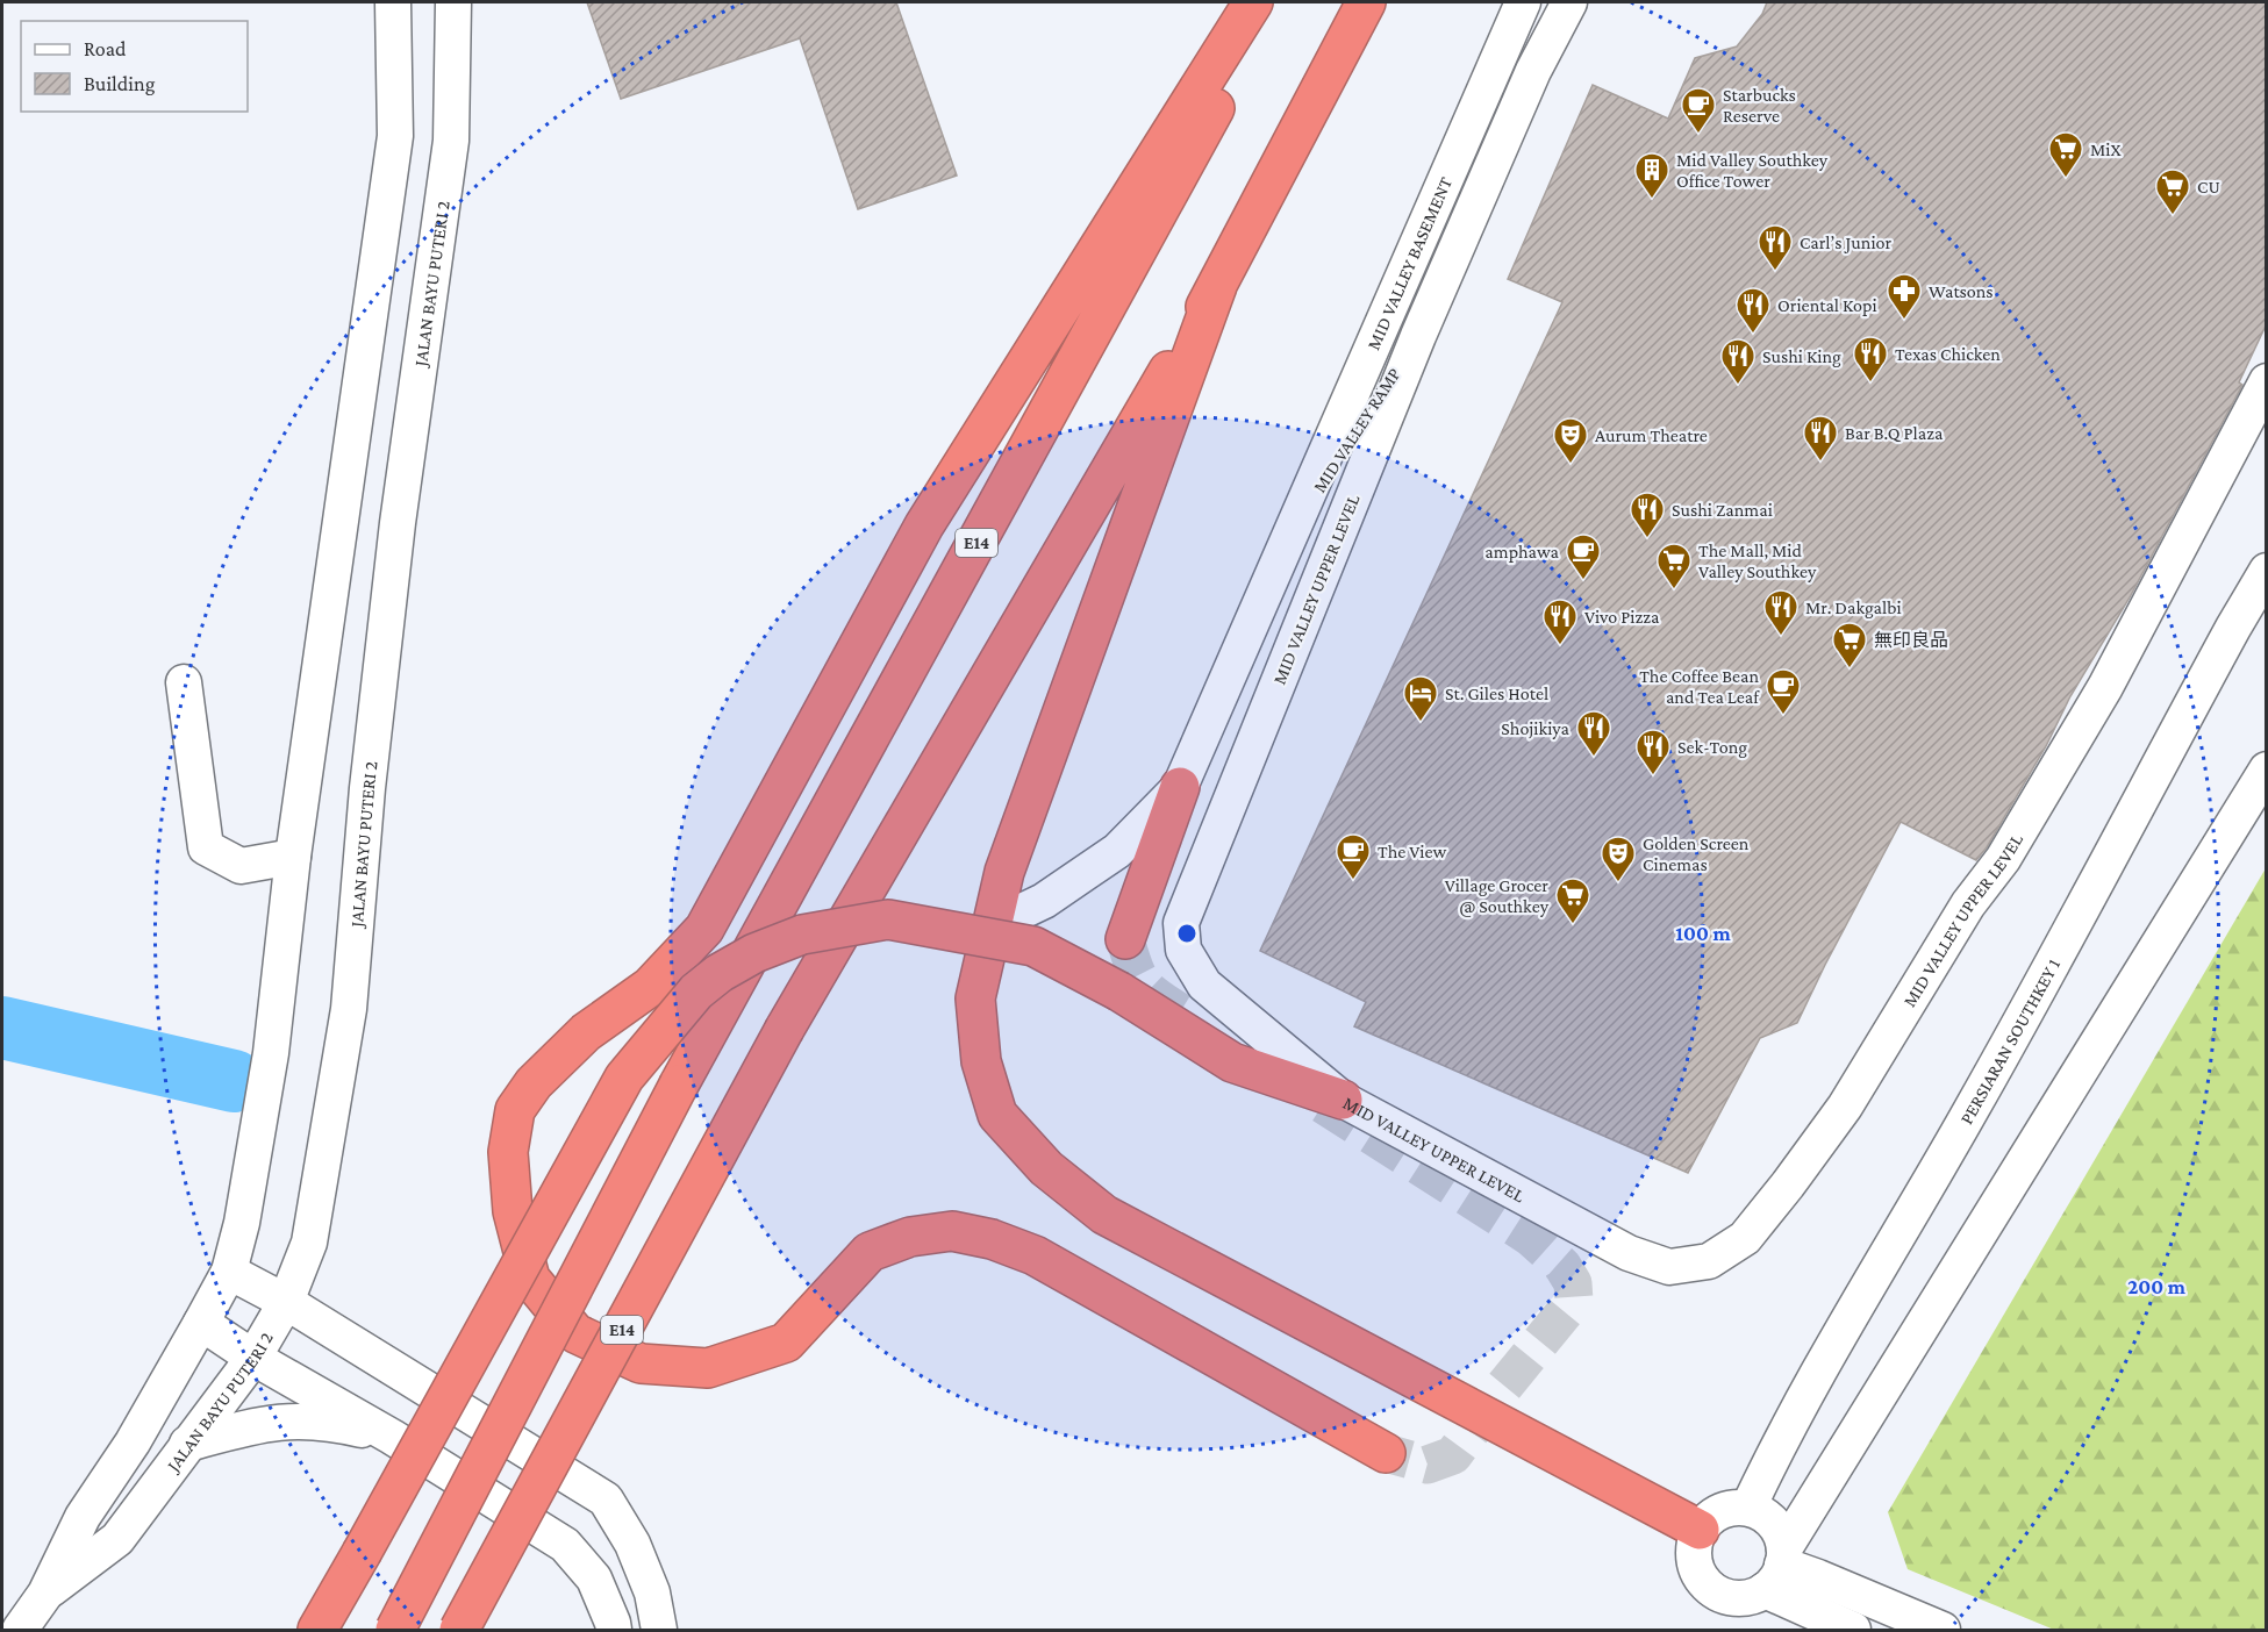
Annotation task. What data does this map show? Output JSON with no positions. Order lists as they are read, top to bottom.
{
  "streets": {
    "highway": ["E14"],
    "street": [
      "MID VALLEY BASEMENT",
      "JALAN BAYU PUTERI 2",
      "MID VALLEY RAMP",
      "MID VALLEY UPPER LEVEL",
      "PERSIARAN SOUTHKEY 1"
    ]
  },
  "crossings": [
    ["MID VALLEY BASEMENT", "MID VALLEY RAMP"],
    ["MID VALLEY RAMP", "MID VALLEY UPPER LEVEL"]
  ],
  "places": {
    "cafe": [
      "Starbucks Reserve",
      "amphawa",
      "The Coffee Bean and Tea Leaf",
      "The View"
    ],
    "supermarket": [
      "MiX",
      "CU",
      "The Mall, Mid Valley Southkey",
      "無印良品",
      "Village Grocer @ Southkey"
    ],
    "building": ["Mid Valley Southkey Office Tower"],
    "restaurant": [
      "Carl’s Junior",
      "Oriental Kopi",
      "Texas Chicken",
      "Sushi King",
      "Bar B.Q Plaza",
      "Sushi Zanmai",
      "Mr. Dakgalbi",
      "Vivo Pizza",
      "Shojikiya",
      "Sek-Tong"
    ],
    "pharmacy": ["Watsons"],
    "theatre": ["Aurum Theatre", "Golden Screen Cinemas"],
    "hotel": ["St. Giles Hotel"]
  },
  "legend": ["Road", "Building"],
  "rings": ["100 m", "200 m"]
}
